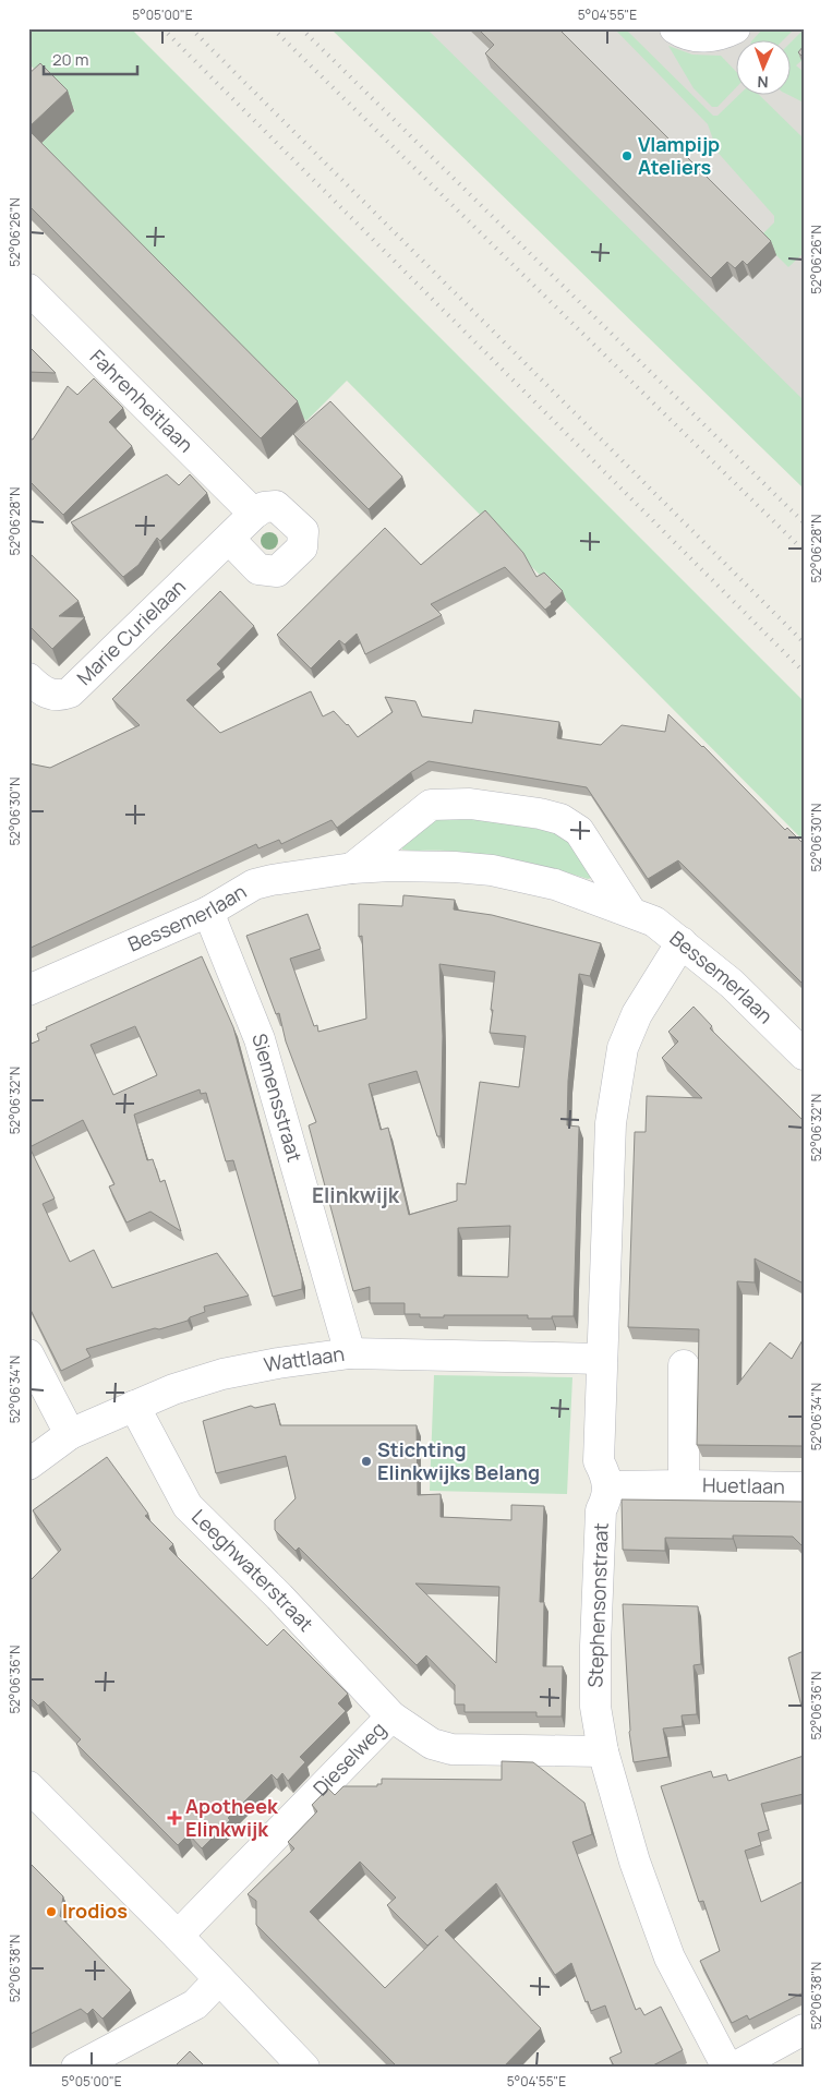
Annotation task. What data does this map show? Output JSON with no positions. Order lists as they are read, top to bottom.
{
  "streets": {
    "street": [
      "Fahrenheitlaan",
      "Marie Curielaan",
      "Bessemerlaan",
      "Siemensstraat",
      "Wattlaan",
      "Huetlaan",
      "Leeghwaterstraat",
      "Stephensonstraat",
      "Dieselweg"
    ]
  },
  "crossings": [
    ["Fahrenheitlaan", "Marie Curielaan"],
    ["Bessemerlaan", "Siemensstraat"],
    ["Siemensstraat", "Wattlaan"],
    ["Wattlaan", "Leeghwaterstraat"],
    ["Huetlaan", "Stephensonstraat"],
    ["Leeghwaterstraat", "Dieselweg"],
    ["Stephensonstraat", "Dieselweg"]
  ],
  "districts": ["Elinkwijk"],
  "places": {
    "other": ["Vlampijp Ateliers", "Stichting Elinkwijks Belang", "Irodios"],
    "health": ["Apotheek Elinkwijk"]
  },
  "scale_bar": "20 m",
  "north": "bottom",
  "coordinates": [
    "5°05'00\"E",
    "5°04'55\"E",
    "52°06'26\"N",
    "52°06'28\"N",
    "52°06'30\"N",
    "52°06'32\"N",
    "52°06'34\"N",
    "52°06'36\"N",
    "52°06'38\"N"
  ]
}
